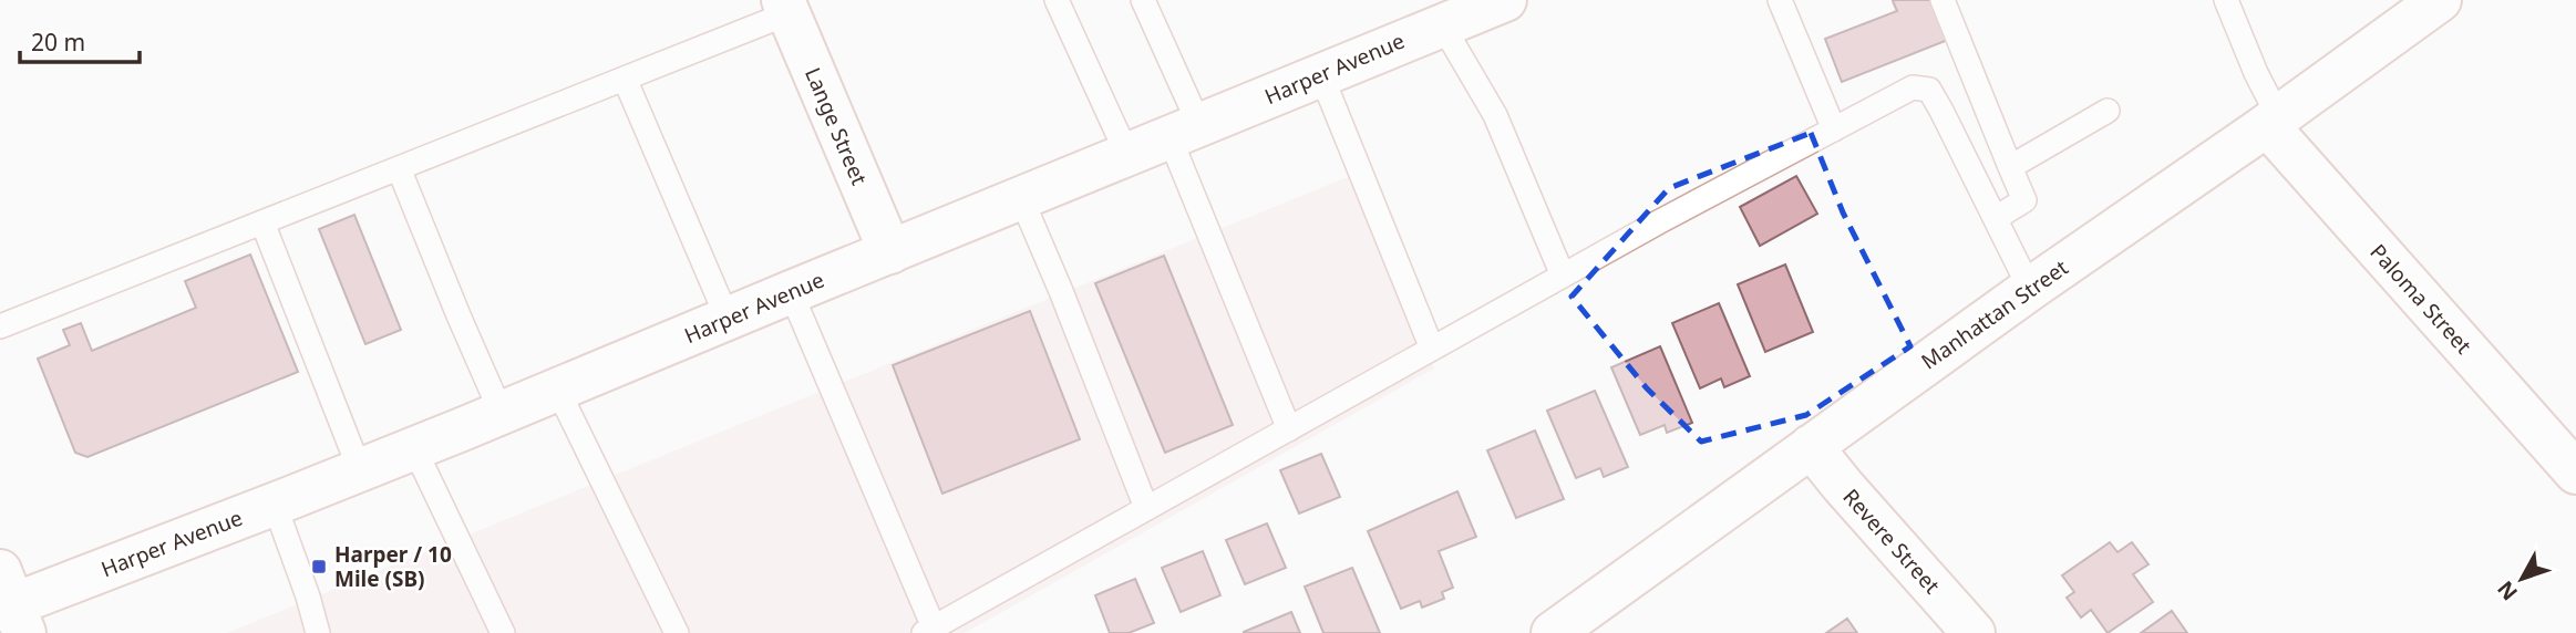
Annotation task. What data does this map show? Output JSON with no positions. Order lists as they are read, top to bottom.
{
  "streets": {
    "street": [
      "Harper Avenue",
      "Lange Street",
      "Paloma Street",
      "Manhattan Street",
      "Revere Street"
    ]
  },
  "crossings": [
    ["Harper Avenue", "Lange Street"],
    ["Paloma Street", "Manhattan Street"],
    ["Manhattan Street", "Revere Street"]
  ],
  "places": {
    "transit": ["Harper / 10 Mile (SB)"]
  },
  "scale_bar": "20 m",
  "north": "bottom left"
}
